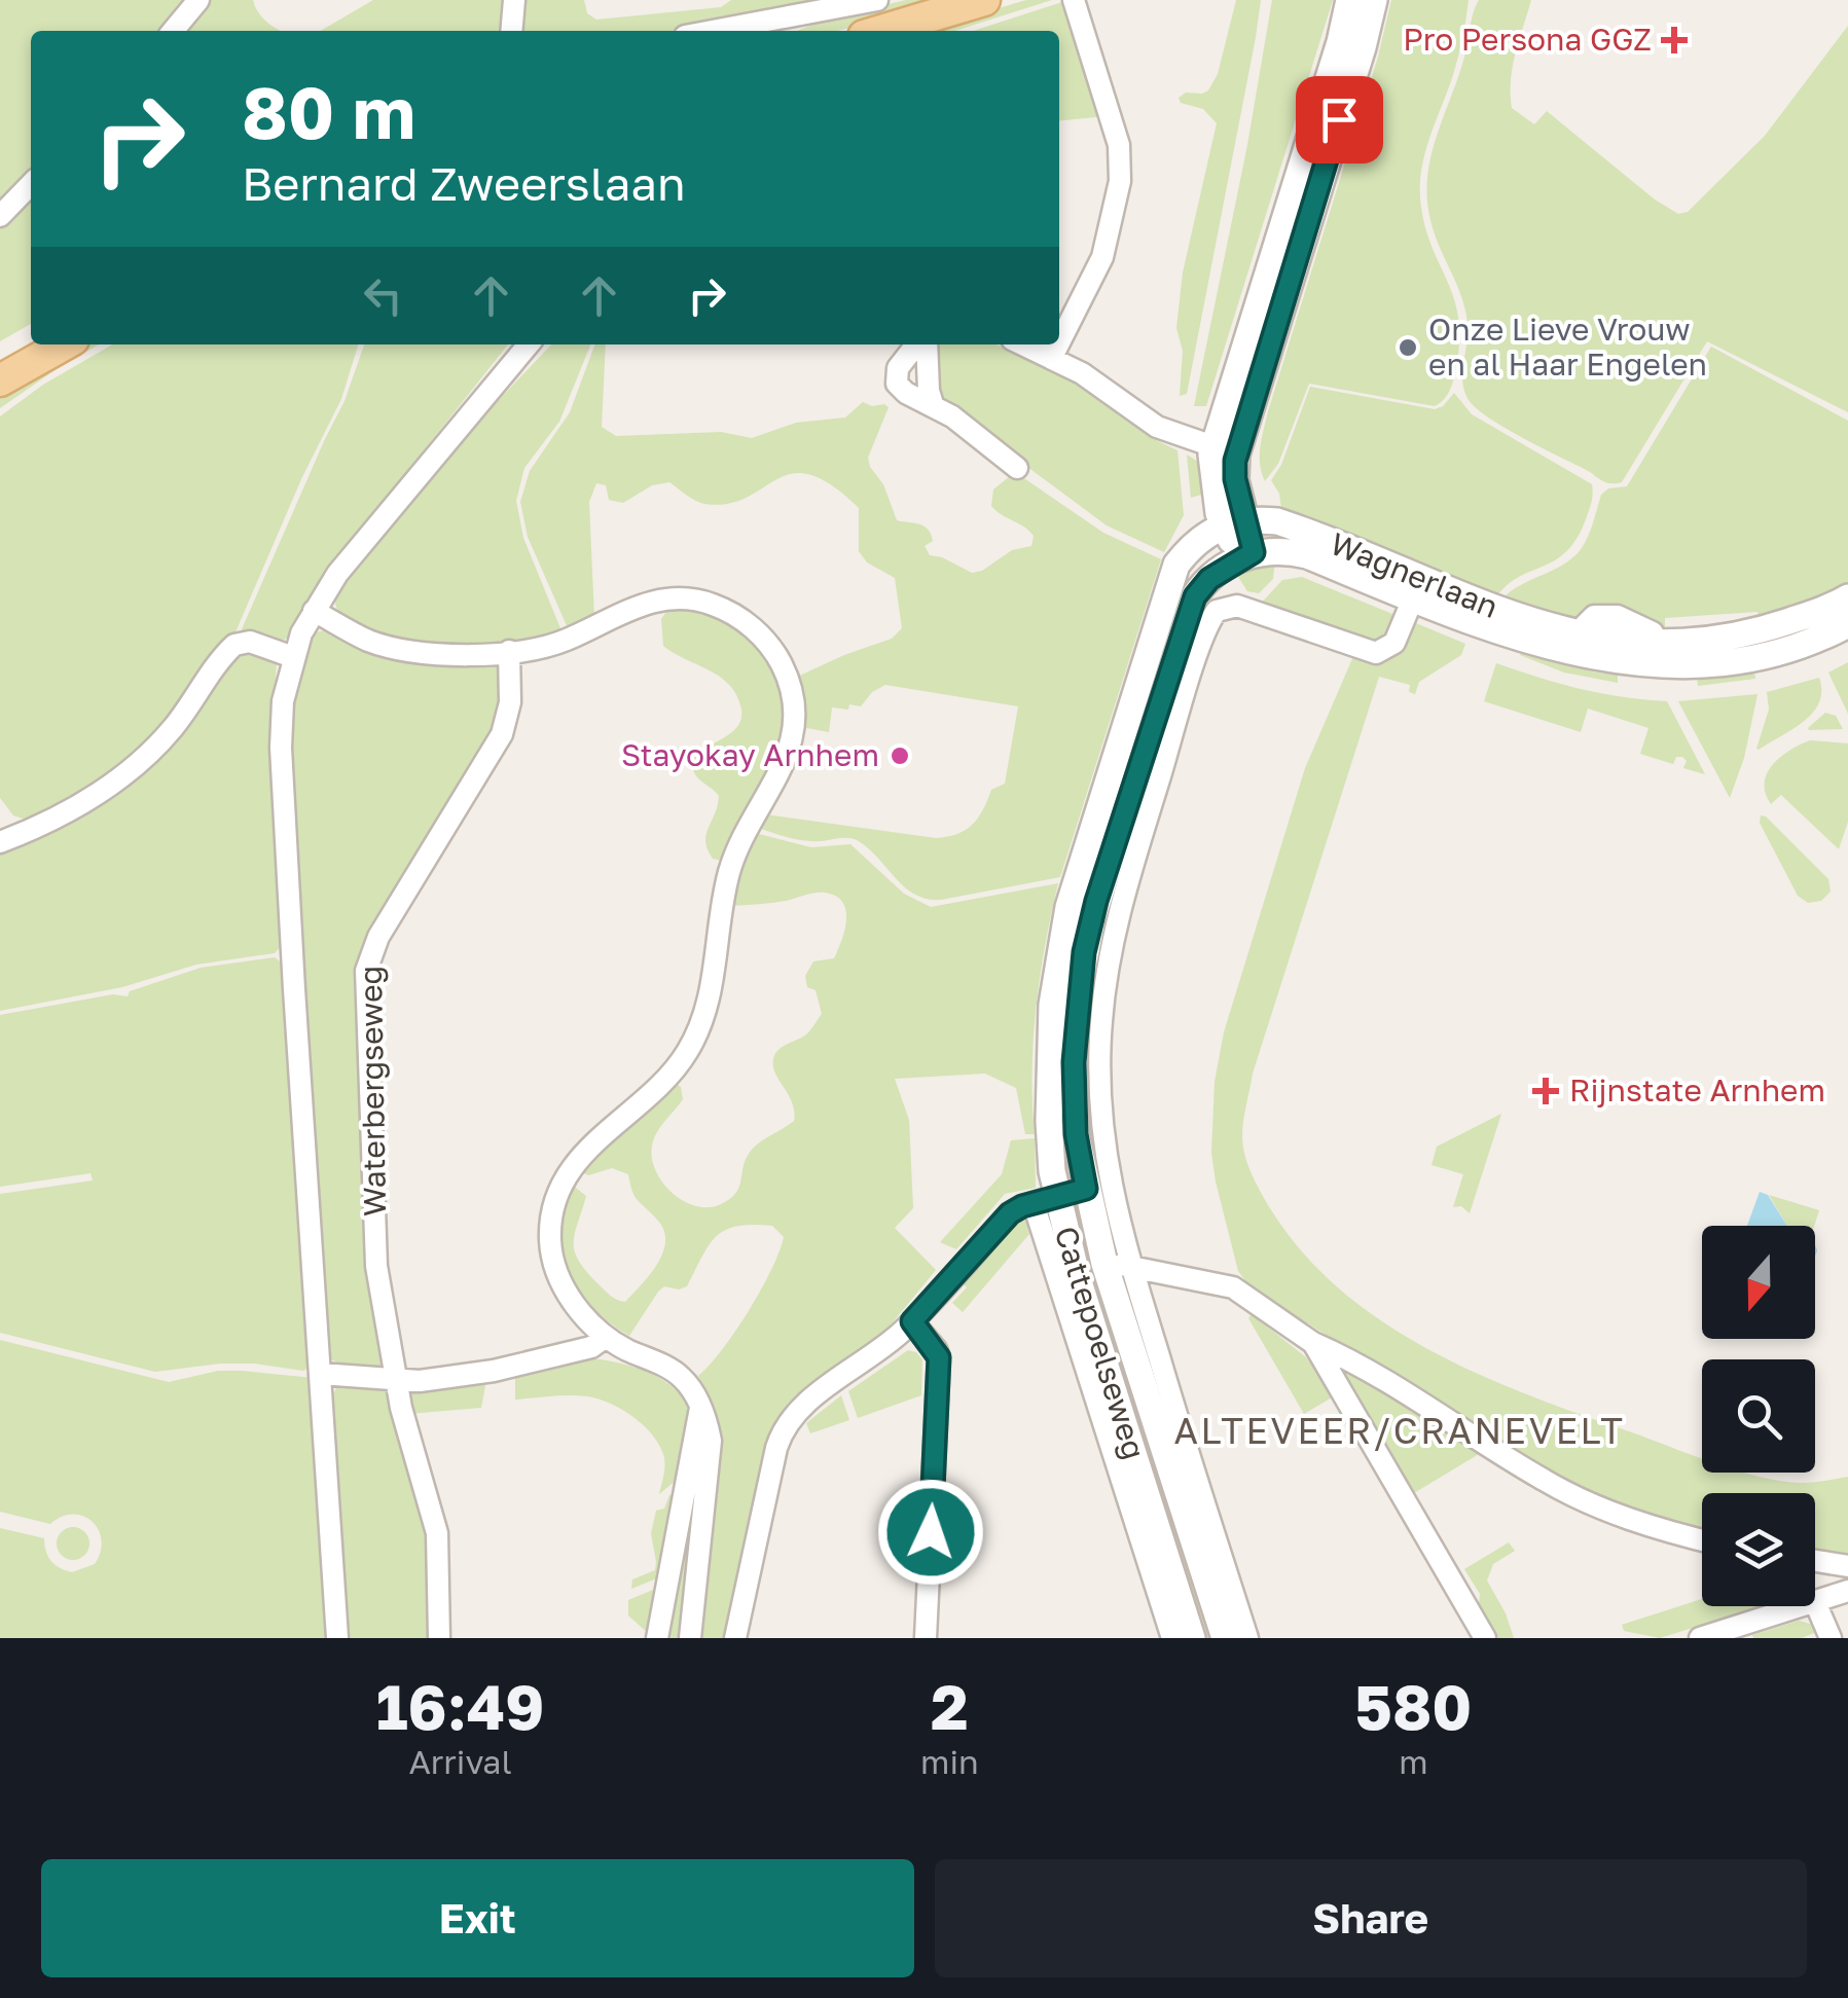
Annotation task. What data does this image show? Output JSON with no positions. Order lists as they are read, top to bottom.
{
  "streets": {
    "street": ["Wagnerlaan", "Waterbergseweg", "Cattepoelseweg"]
  },
  "crossings": [
    ["Wagnerlaan", "Cattepoelseweg"]
  ],
  "districts": ["ALTEVEER/CRANEVELT"],
  "places": {
    "health": ["Pro Persona GGZ", "Rijnstate Arnhem"],
    "other": ["Onze Lieve Vrouw en al Haar Engelen", "Stayokay Arnhem"]
  },
  "north": "bottom",
  "page": {
    "turn": ["80 m", "Bernard Zweerslaan"],
    "eta": [
      "16:49",
      "Arrival",
      "2",
      "min",
      "580",
      "m"
    ],
    "buttons": ["Exit", "Share"]
  }
}
